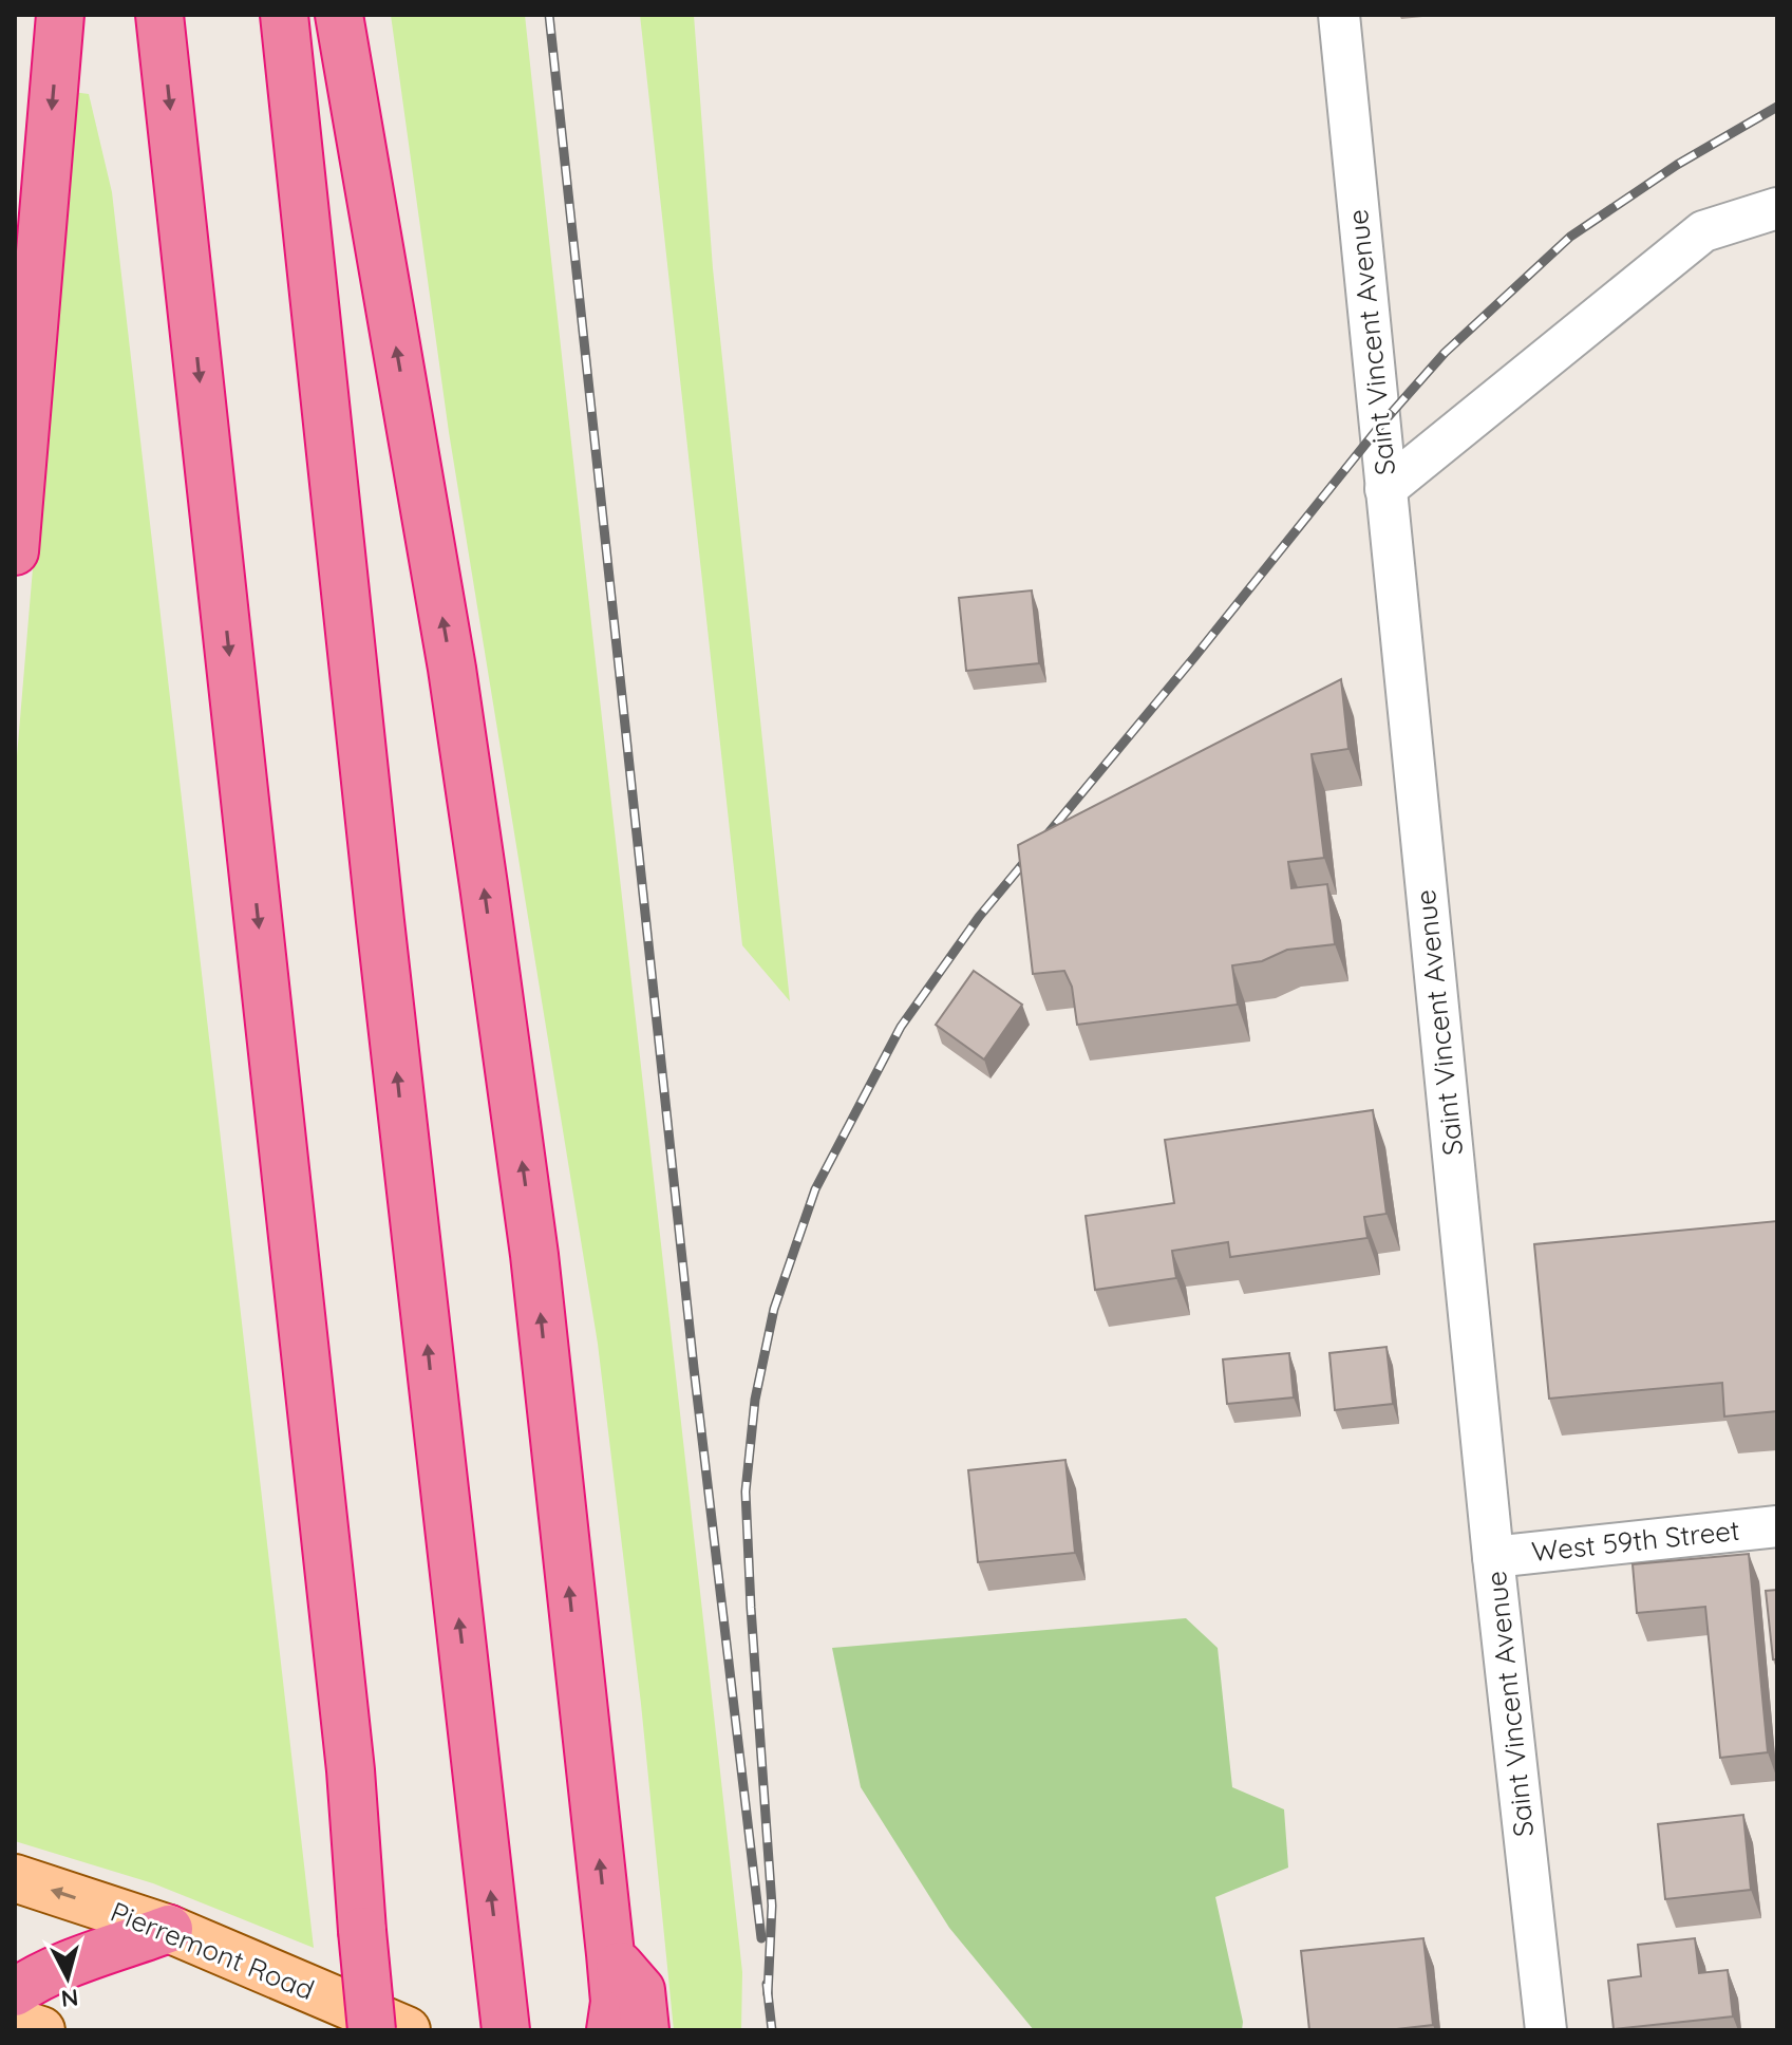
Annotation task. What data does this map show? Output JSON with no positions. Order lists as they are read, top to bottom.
{
  "streets": {
    "main road": ["Pierremont Road"],
    "street": ["Saint Vincent Avenue", "West 59th Street"]
  },
  "crossings": [
    ["Saint Vincent Avenue", "West 59th Street"]
  ],
  "one_way": ["Pierremont Road"],
  "north": "bottom"
}
